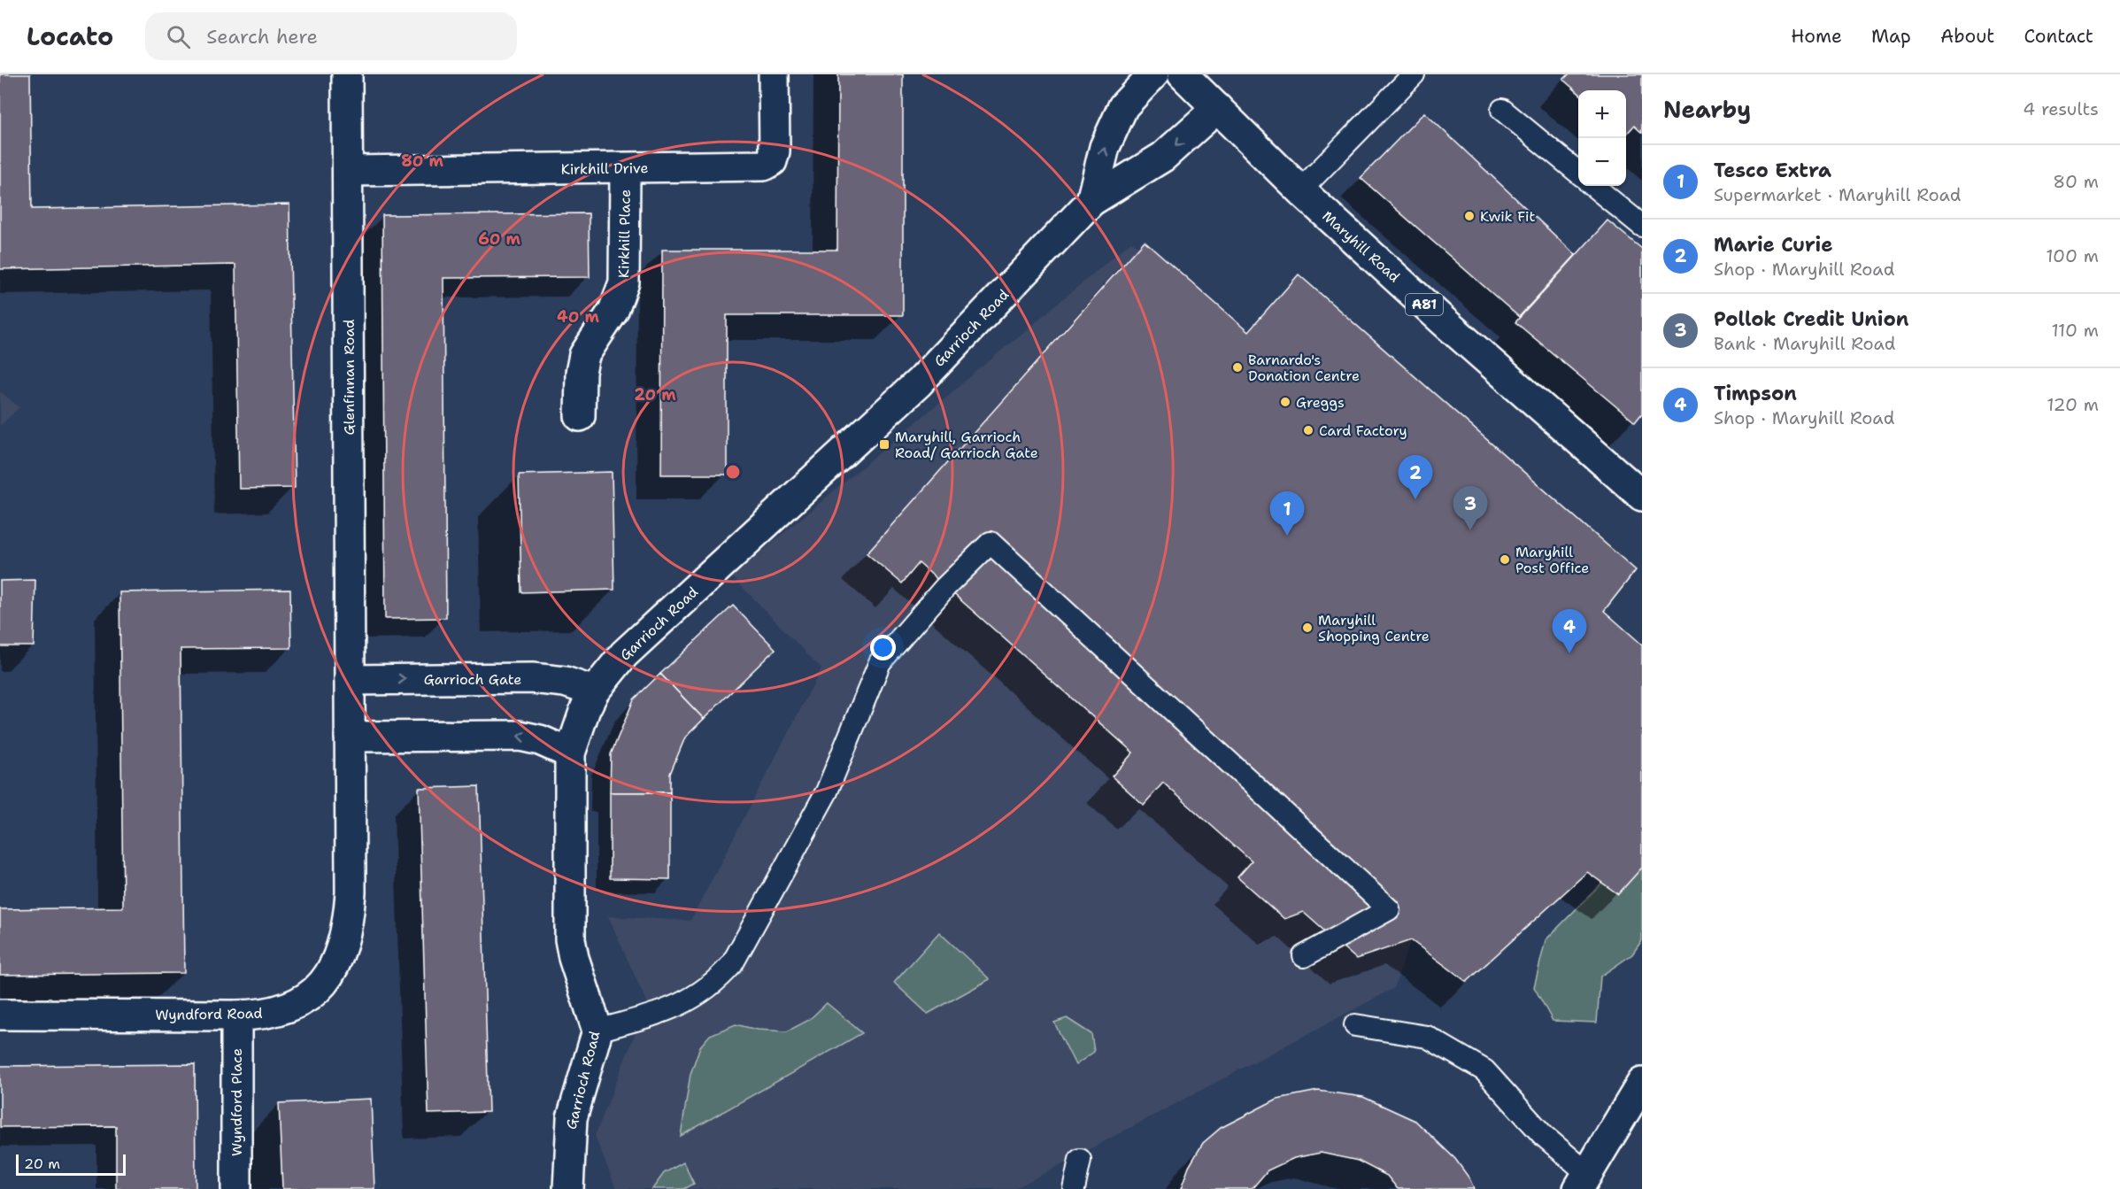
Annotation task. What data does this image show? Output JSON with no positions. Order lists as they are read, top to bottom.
{
  "streets": {
    "street": [
      "Kirkhill Drive",
      "Kirkhill Place",
      "Maryhill Road",
      "A81",
      "Garrioch Road",
      "Glenfinnan Road",
      "Garrioch Gate",
      "Wyndford Road",
      "Wyndford Place"
    ]
  },
  "crossings": [
    ["Kirkhill Drive", "Kirkhill Place"],
    ["Kirkhill Drive", "Glenfinnan Road"],
    ["Maryhill Road", "Garrioch Road"],
    ["Garrioch Road", "Garrioch Gate"],
    ["Glenfinnan Road", "Garrioch Gate"],
    ["Glenfinnan Road", "Wyndford Road"],
    ["Garrioch Gate", "Wyndford Road"],
    ["Wyndford Road", "Wyndford Place"]
  ],
  "places": {
    "other": [
      "Kwik Fit",
      "Barnardo's Donation Centre",
      "Greggs",
      "Card Factory",
      "Maryhill Post Office",
      "Maryhill Shopping Centre"
    ],
    "transit": ["Maryhill, Garrioch Road/ Garrioch Gate"]
  },
  "scale_bar": "20 m",
  "page": {
    "header": "Locato",
    "search": "Search here",
    "nav": [
      "Home",
      "Map",
      "About",
      "Contact"
    ],
    "heading": ["Nearby", "4 results"],
    "map_buttons": ["+", "−"],
    "list": [
      {
        "mark": "1",
        "name": "Tesco Extra",
        "note": "Supermarket · Maryhill Road",
        "value": "80 m"
      },
      {
        "mark": "2",
        "name": "Marie Curie",
        "note": "Shop · Maryhill Road",
        "value": "100 m"
      },
      {
        "mark": "3",
        "name": "Pollok Credit Union",
        "note": "Bank · Maryhill Road",
        "value": "110 m"
      },
      {
        "mark": "4",
        "name": "Timpson",
        "note": "Shop · Maryhill Road",
        "value": "120 m"
      }
    ],
    "pins": [
      "2",
      "3",
      "1",
      "4"
    ],
    "scale": "20 m"
  },
  "rings": [
    "80 m",
    "60 m",
    "40 m",
    "20 m"
  ]
}
